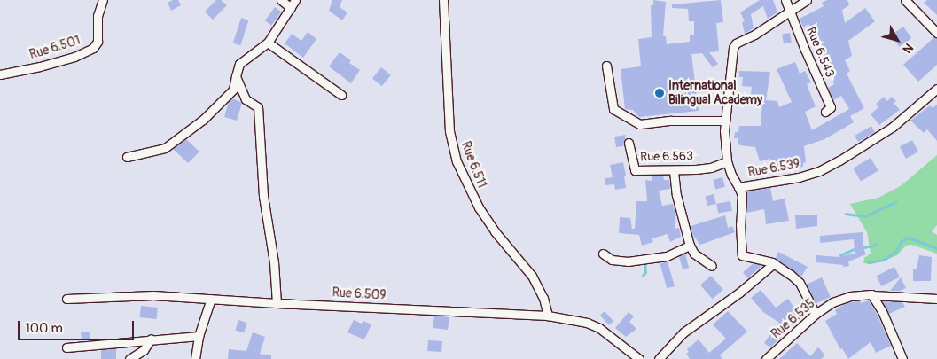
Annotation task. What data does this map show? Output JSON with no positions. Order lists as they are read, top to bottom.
{
  "streets": {
    "street": [
      "Rue 6.501",
      "Rue 6.543",
      "Rue 6.563",
      "Rue 6.511",
      "Rue 6.539",
      "Rue 6.509",
      "Rue 6.535"
    ]
  },
  "crossings": [
    ["Rue 6.543", "Rue 6.539"],
    ["Rue 6.563", "Rue 6.539"],
    ["Rue 6.511", "Rue 6.509"]
  ],
  "places": ["International Bilingual Academy"],
  "scale_bar": "100 m",
  "north": "bottom right"
}
